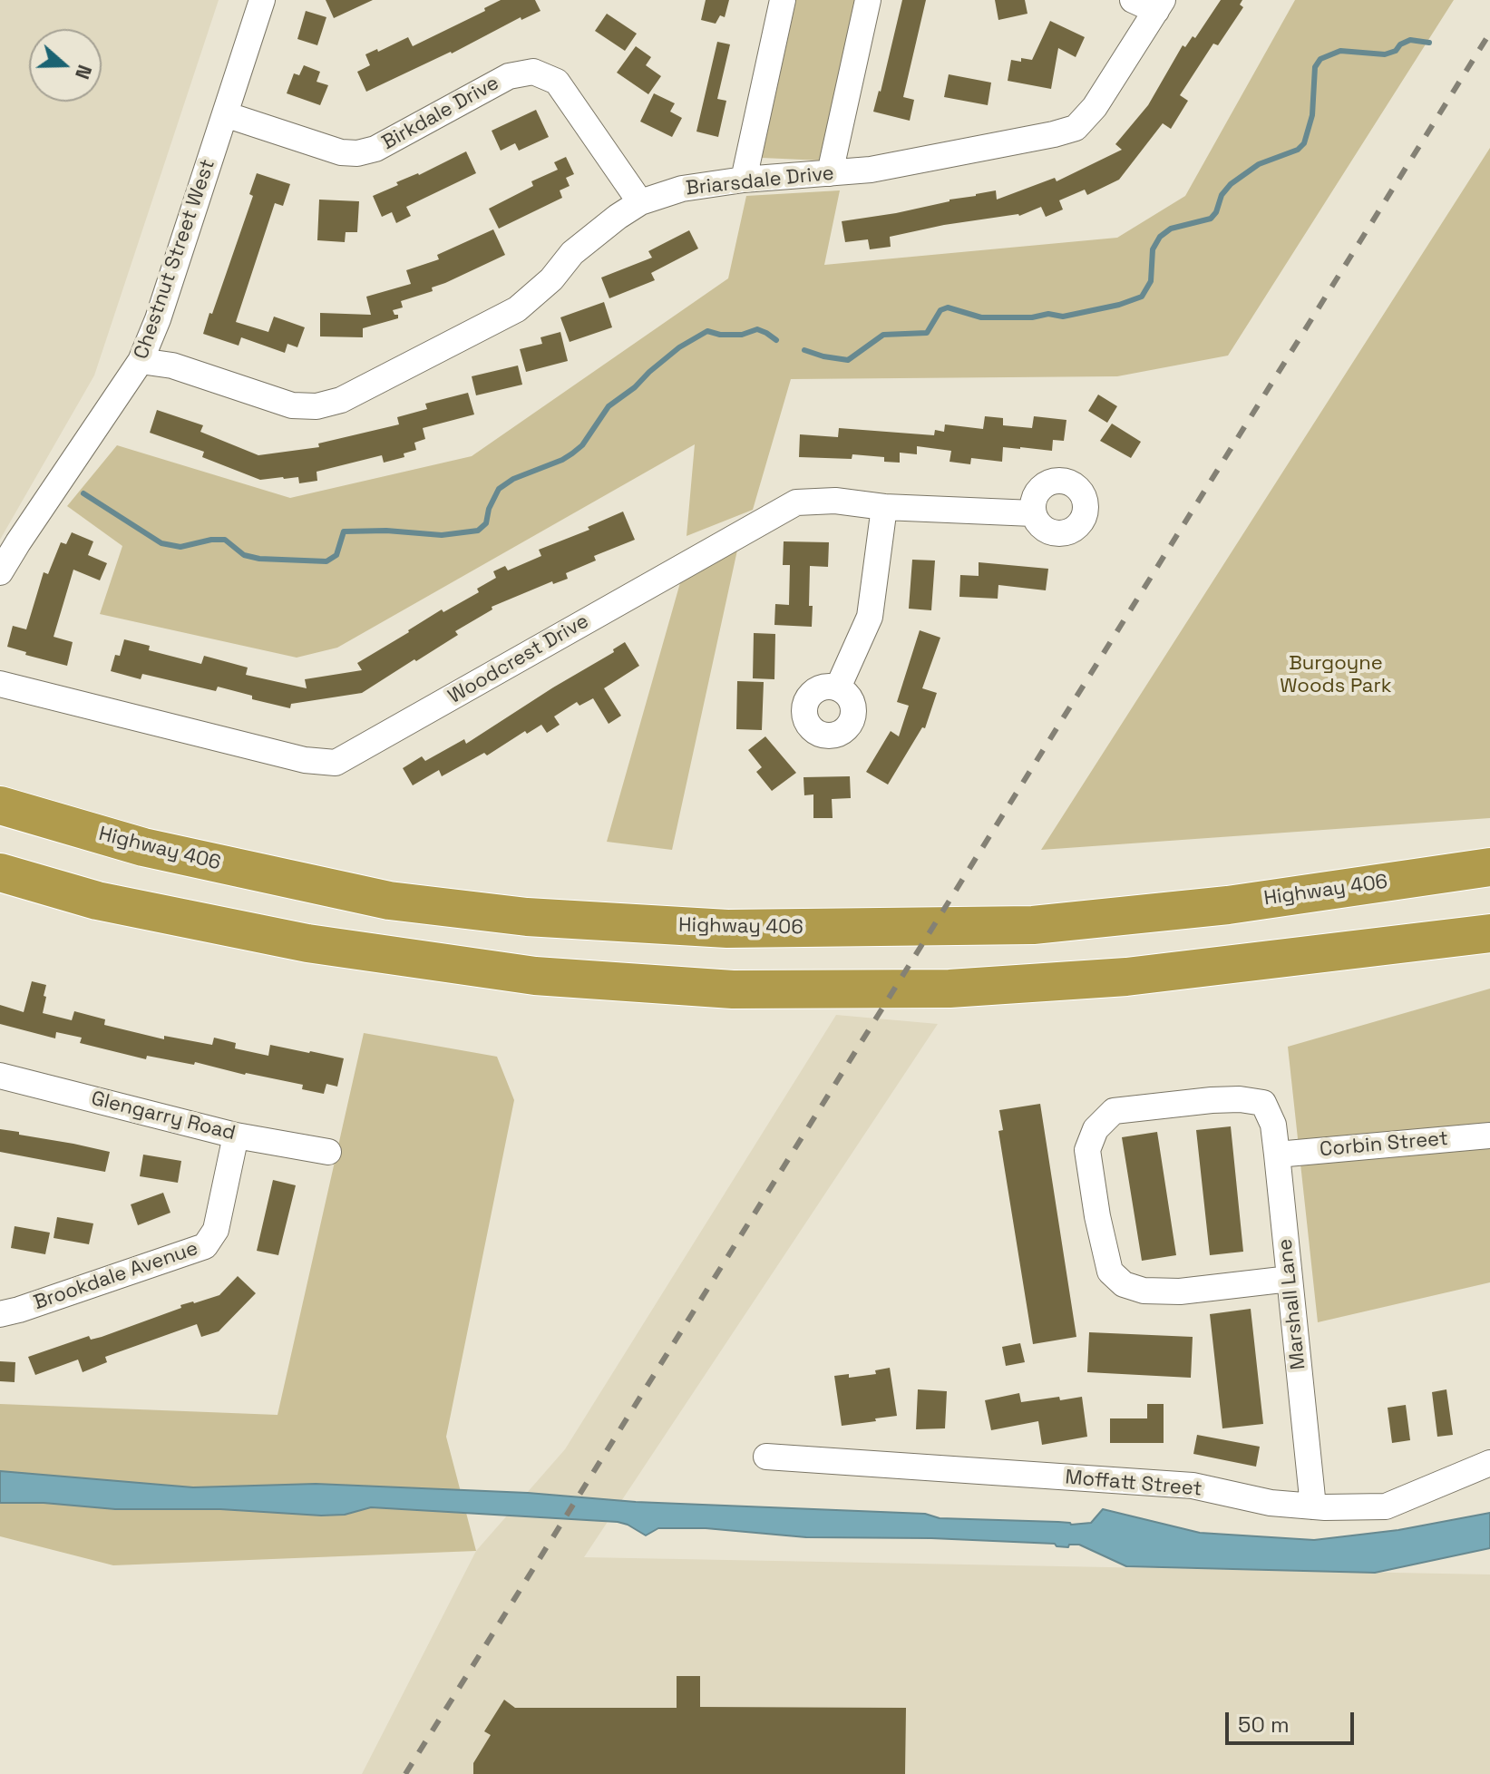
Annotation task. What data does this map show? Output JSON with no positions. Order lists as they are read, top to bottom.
{
  "streets": {
    "highway": ["Highway 406"],
    "street": [
      "Birkdale Drive",
      "Briarsdale Drive",
      "Chestnut Street West",
      "Woodcrest Drive",
      "Glengarry Road",
      "Corbin Street",
      "Brookdale Avenue",
      "Marshall Lane",
      "Moffatt Street"
    ]
  },
  "crossings": [
    ["Birkdale Drive", "Briarsdale Drive"],
    ["Birkdale Drive", "Chestnut Street West"],
    ["Briarsdale Drive", "Chestnut Street West"],
    ["Glengarry Road", "Brookdale Avenue"],
    ["Corbin Street", "Marshall Lane"],
    ["Marshall Lane", "Moffatt Street"]
  ],
  "parks": ["Burgoyne Woods Park"],
  "scale_bar": "50 m",
  "north": "right"
}
